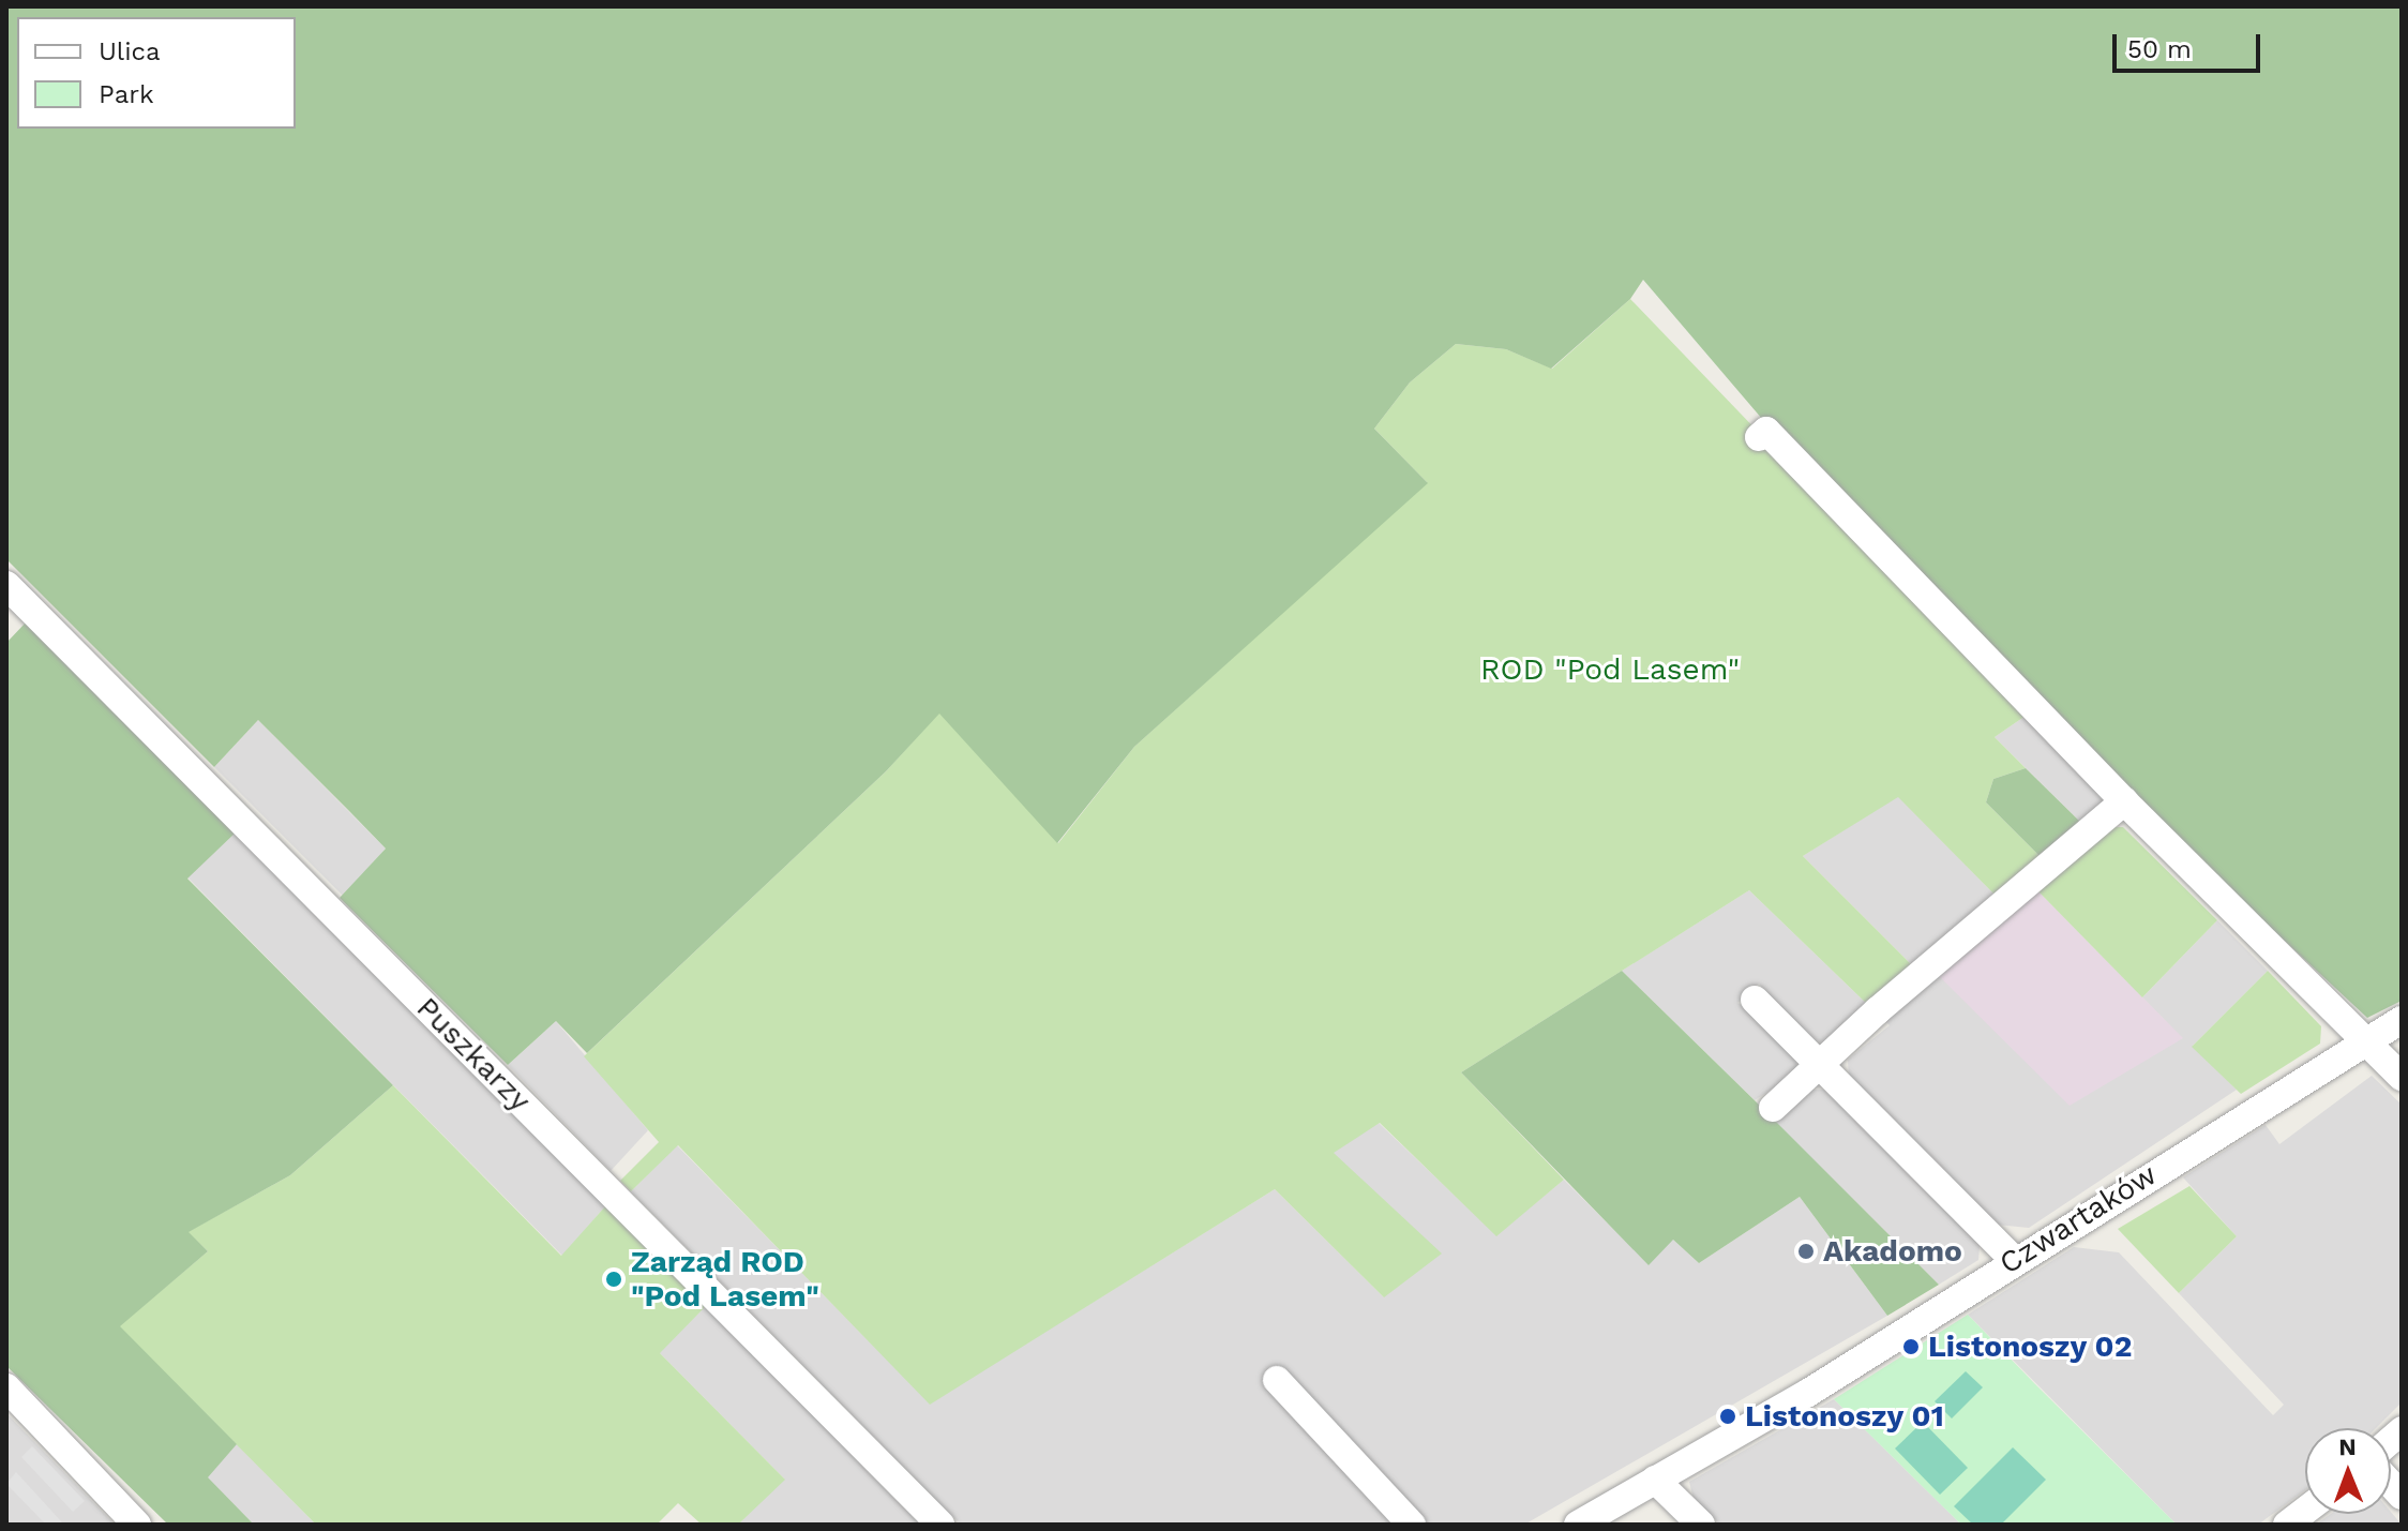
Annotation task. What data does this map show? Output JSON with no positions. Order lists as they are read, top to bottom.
{
  "streets": {
    "street": ["Puszkarzy", "Czwartaków"]
  },
  "parks": ["ROD \"Pod Lasem\""],
  "places": [
    "Akadomo",
    "Zarząd ROD \"Pod Lasem\"",
    "Listonoszy 02",
    "Listonoszy 01"
  ],
  "legend": ["Ulica", "Park"],
  "scale_bar": "50 m",
  "north": "top"
}
